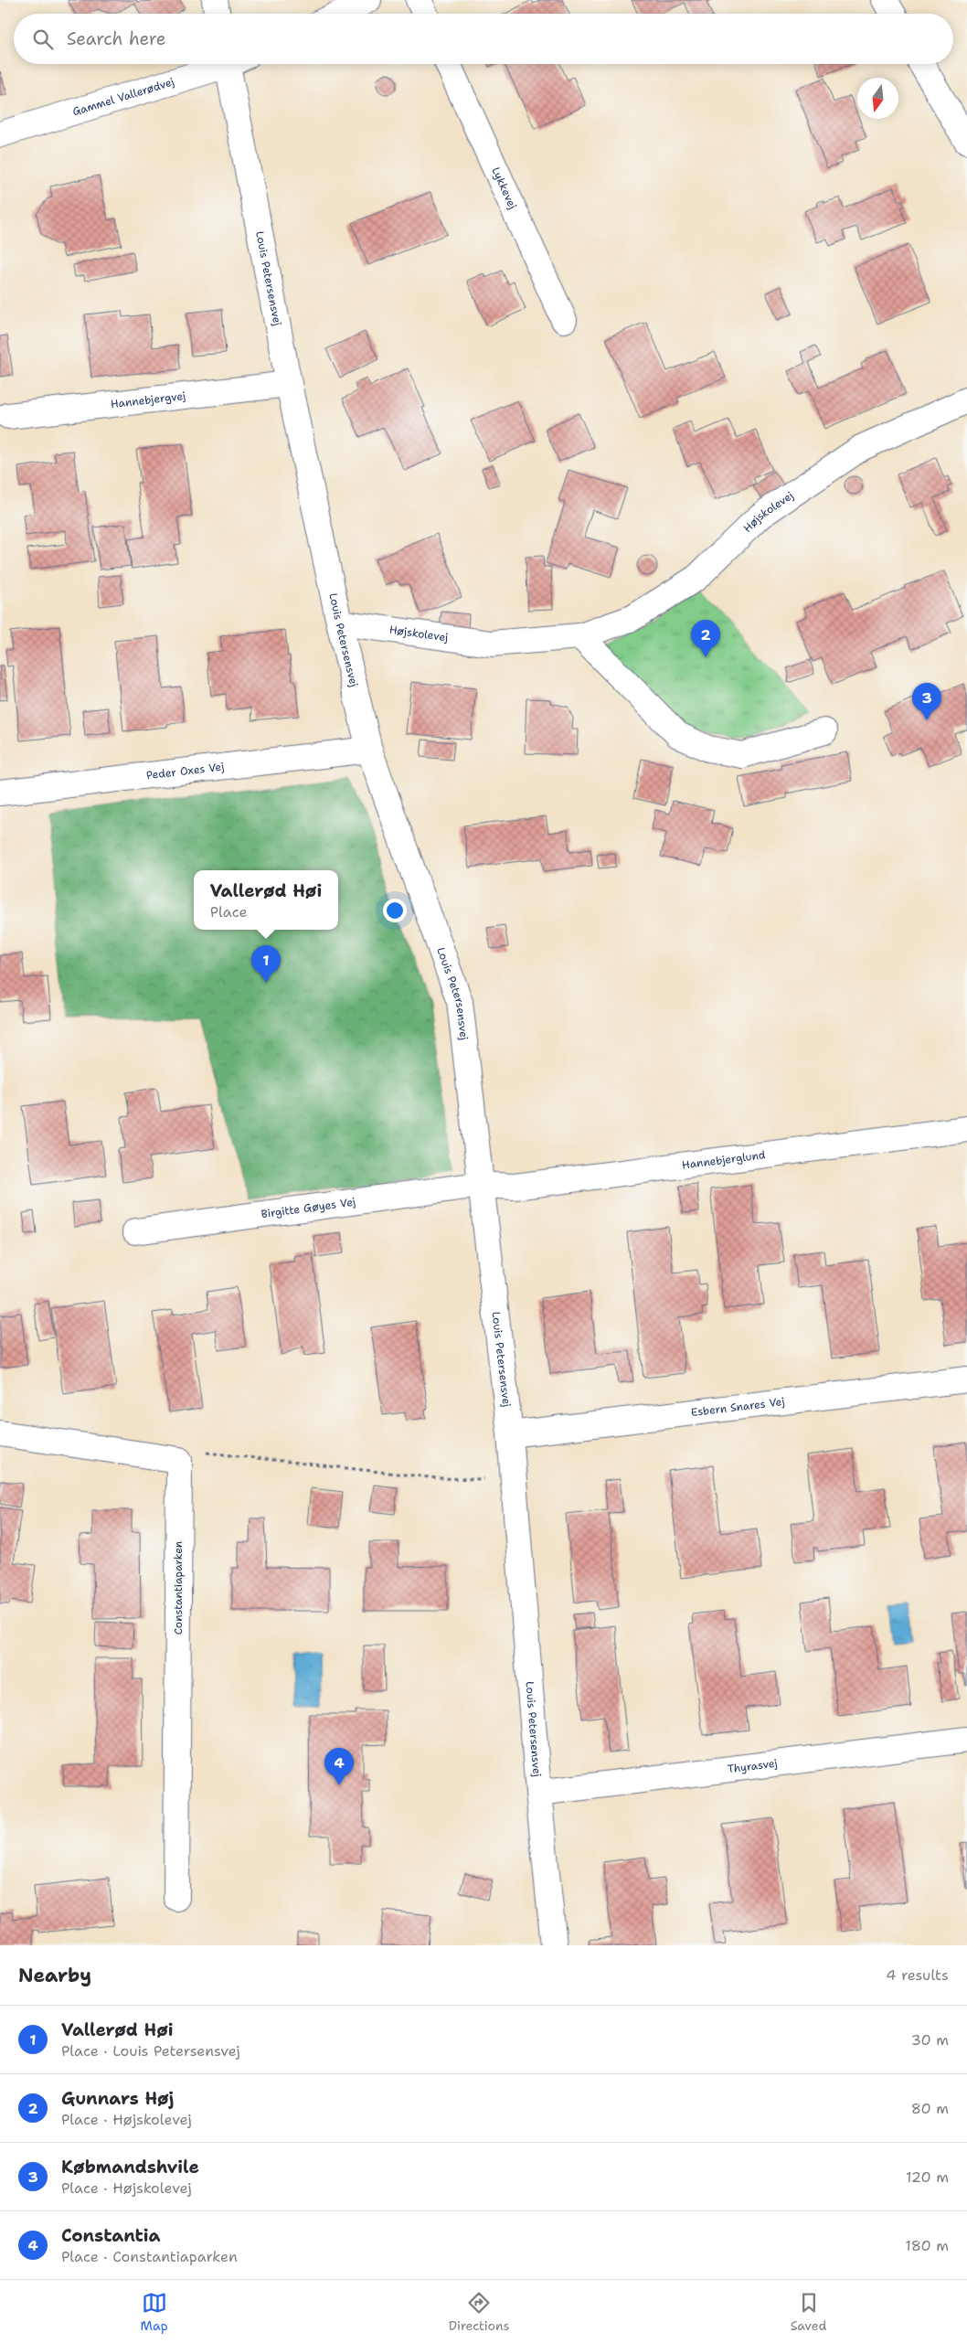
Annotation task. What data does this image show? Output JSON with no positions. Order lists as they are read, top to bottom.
{
  "streets": {
    "street": [
      "Gammel Vallerødvej",
      "Lykkevej",
      "Louis Petersensvej",
      "Hannebjergvej",
      "Højskolevej",
      "Peder Oxes Vej",
      "Hannebjerglund",
      "Birgitte Gøyes Vej",
      "Esbern Snares Vej",
      "Constantiaparken",
      "Thyrasvej"
    ]
  },
  "crossings": [
    ["Louis Petersensvej", "Hannebjergvej"],
    ["Louis Petersensvej", "Højskolevej"],
    ["Louis Petersensvej", "Peder Oxes Vej"],
    ["Louis Petersensvej", "Hannebjerglund"],
    ["Louis Petersensvej", "Birgitte Gøyes Vej"],
    ["Louis Petersensvej", "Esbern Snares Vej"],
    ["Louis Petersensvej", "Thyrasvej"],
    ["Hannebjerglund", "Birgitte Gøyes Vej"]
  ],
  "north": "bottom",
  "page": {
    "search": "Search here",
    "pins": [
      "2",
      "3",
      "1",
      "4"
    ],
    "popup": ["Vallerød Høi", "Place"],
    "heading": ["Nearby", "4 results"],
    "list": [
      {
        "mark": "1",
        "name": "Vallerød Høi",
        "note": "Place · Louis Petersensvej",
        "value": "30 m"
      },
      {
        "mark": "2",
        "name": "Gunnars Høj",
        "note": "Place · Højskolevej",
        "value": "80 m"
      },
      {
        "mark": "3",
        "name": "Købmandshvile",
        "note": "Place · Højskolevej",
        "value": "120 m"
      },
      {
        "mark": "4",
        "name": "Constantia",
        "note": "Place · Constantiaparken",
        "value": "180 m"
      }
    ],
    "nav": ["Map", "Directions", "Saved"]
  }
}
